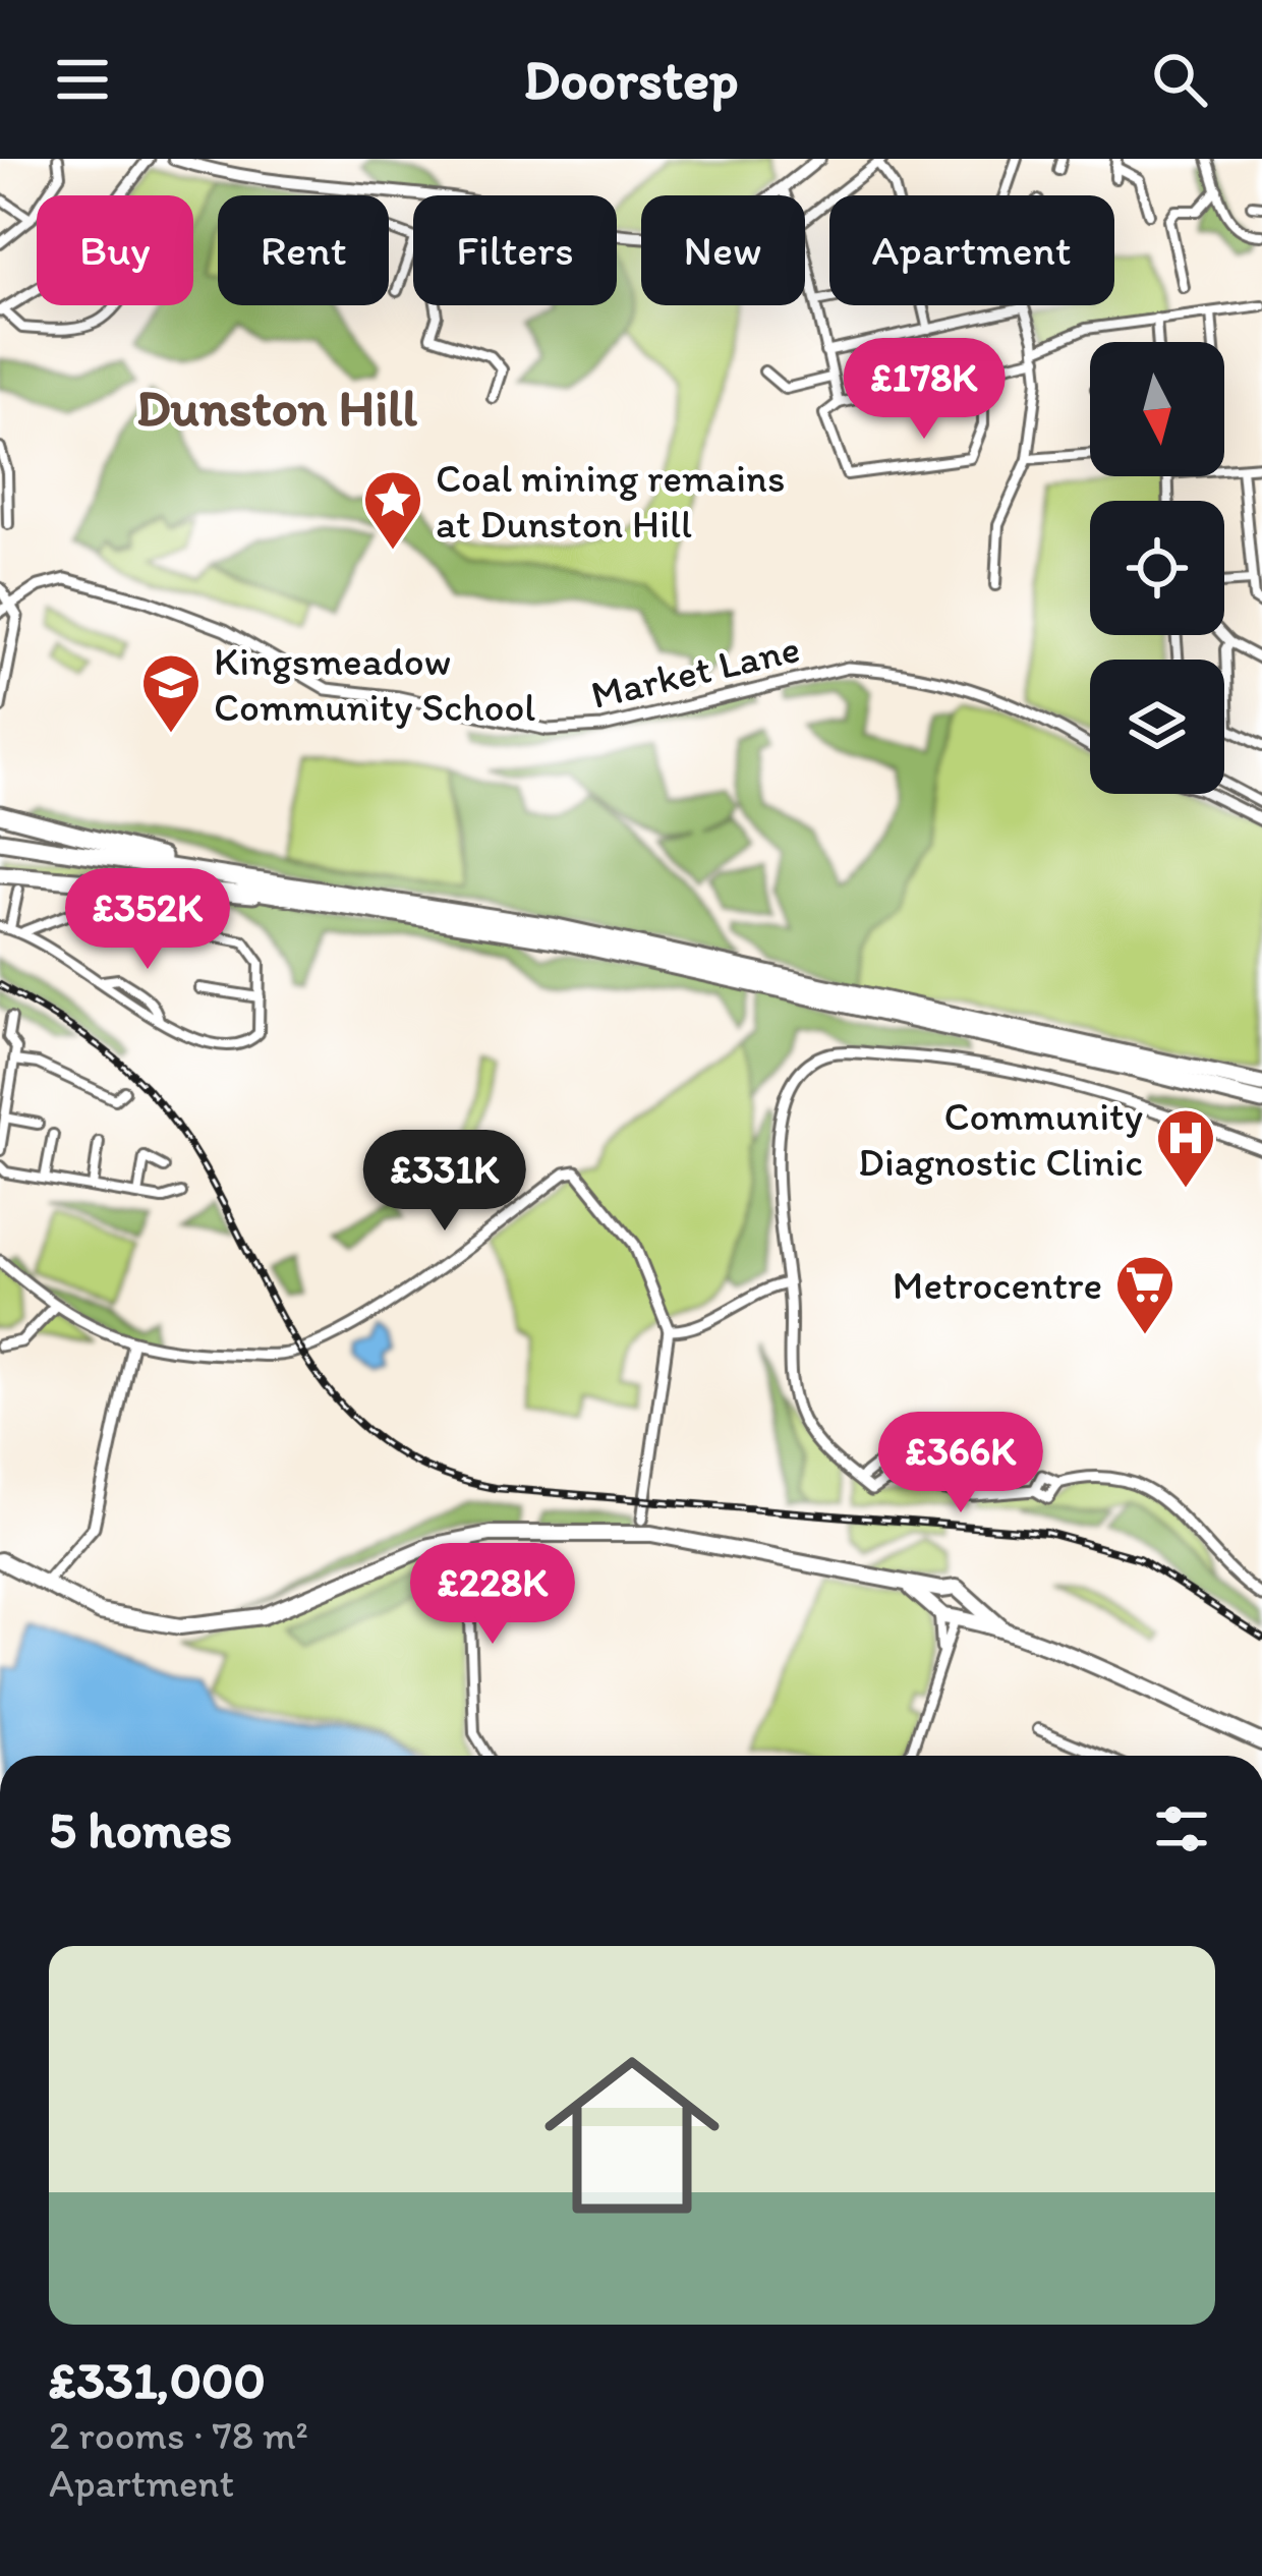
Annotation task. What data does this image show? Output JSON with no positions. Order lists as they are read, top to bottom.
{
  "streets": {
    "street": ["Market Lane"]
  },
  "districts": ["Dunston Hill"],
  "places": {
    "place": ["Coal mining remains at Dunston Hill"],
    "school or university": ["Kingsmeadow Community School"],
    "hospital": ["Community Diagnostic Clinic"],
    "supermarket": ["Metrocentre"]
  },
  "north": "bottom",
  "page": {
    "header": "Doorstep",
    "chip": [
      "Buy",
      "Rent",
      "Filters",
      "New",
      "Apartment"
    ],
    "price": [
      "£178K",
      "£352K",
      "£331K",
      "£366K",
      "£228K"
    ],
    "heading": "5 homes",
    "list": [
      {
        "name": "£331,000",
        "note": "2 rooms · 78 m² · Apartment"
      }
    ]
  }
}
